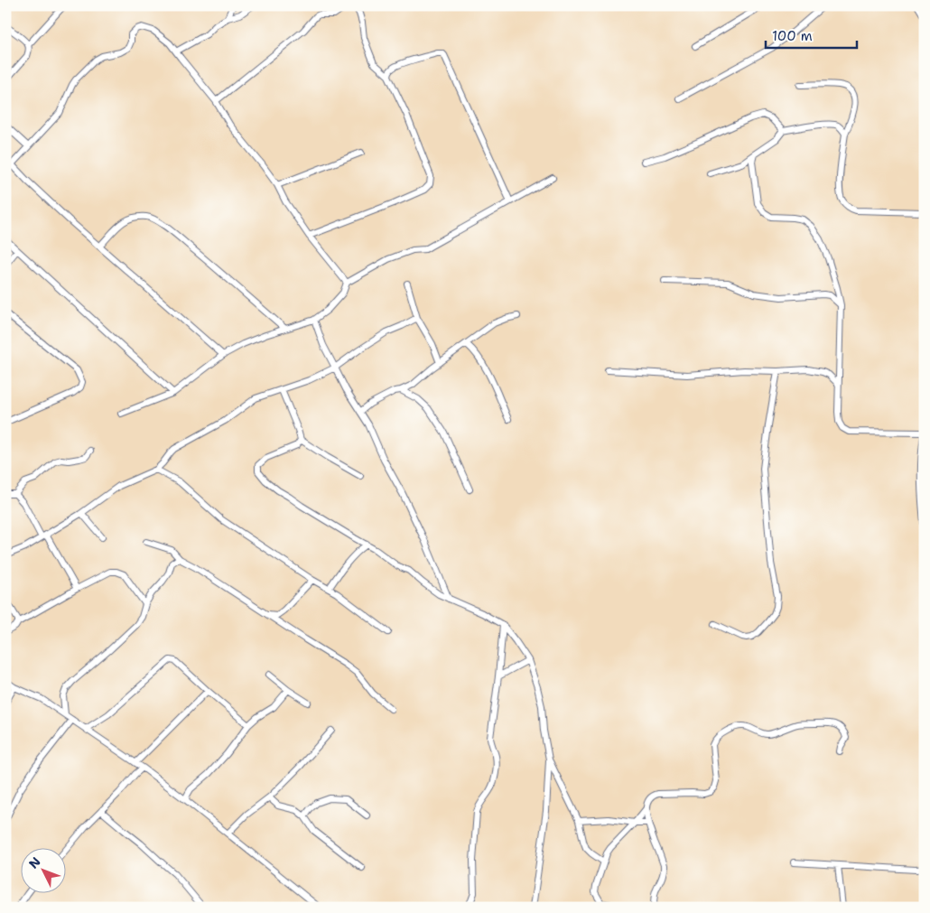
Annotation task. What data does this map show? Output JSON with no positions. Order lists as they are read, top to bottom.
{
  "scale_bar": "100 m",
  "north": "top left"
}
